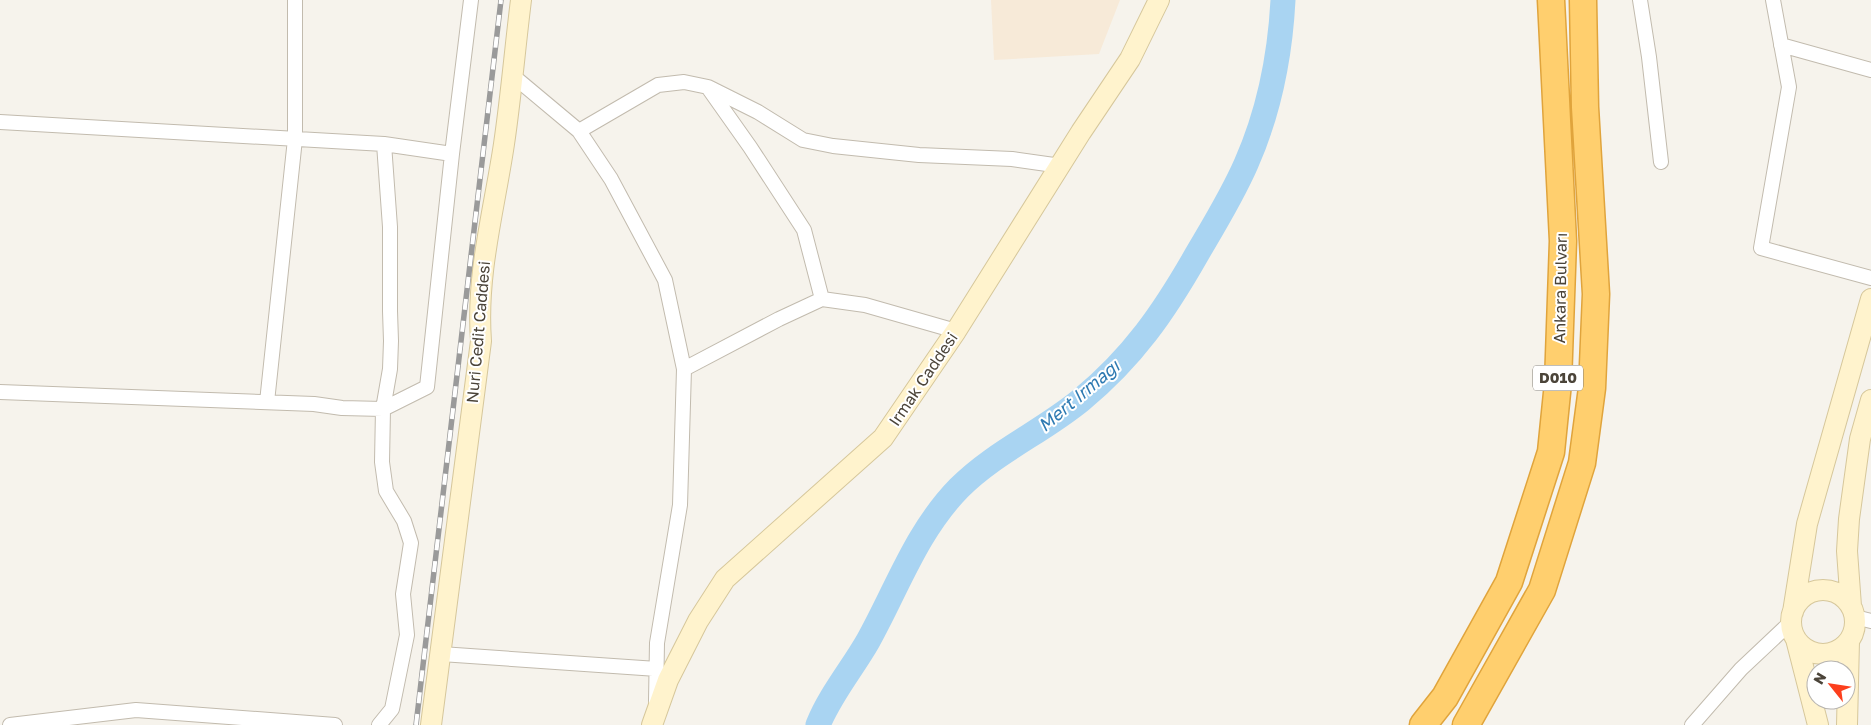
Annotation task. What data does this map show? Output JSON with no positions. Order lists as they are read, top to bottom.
{
  "streets": {
    "highway": ["Ankara Bulvarı", "D010"],
    "street": ["Nuri Cedit Caddesi", "Irmak Caddesi"]
  },
  "water": ["Mert Irmağı"],
  "north": "top left"
}
